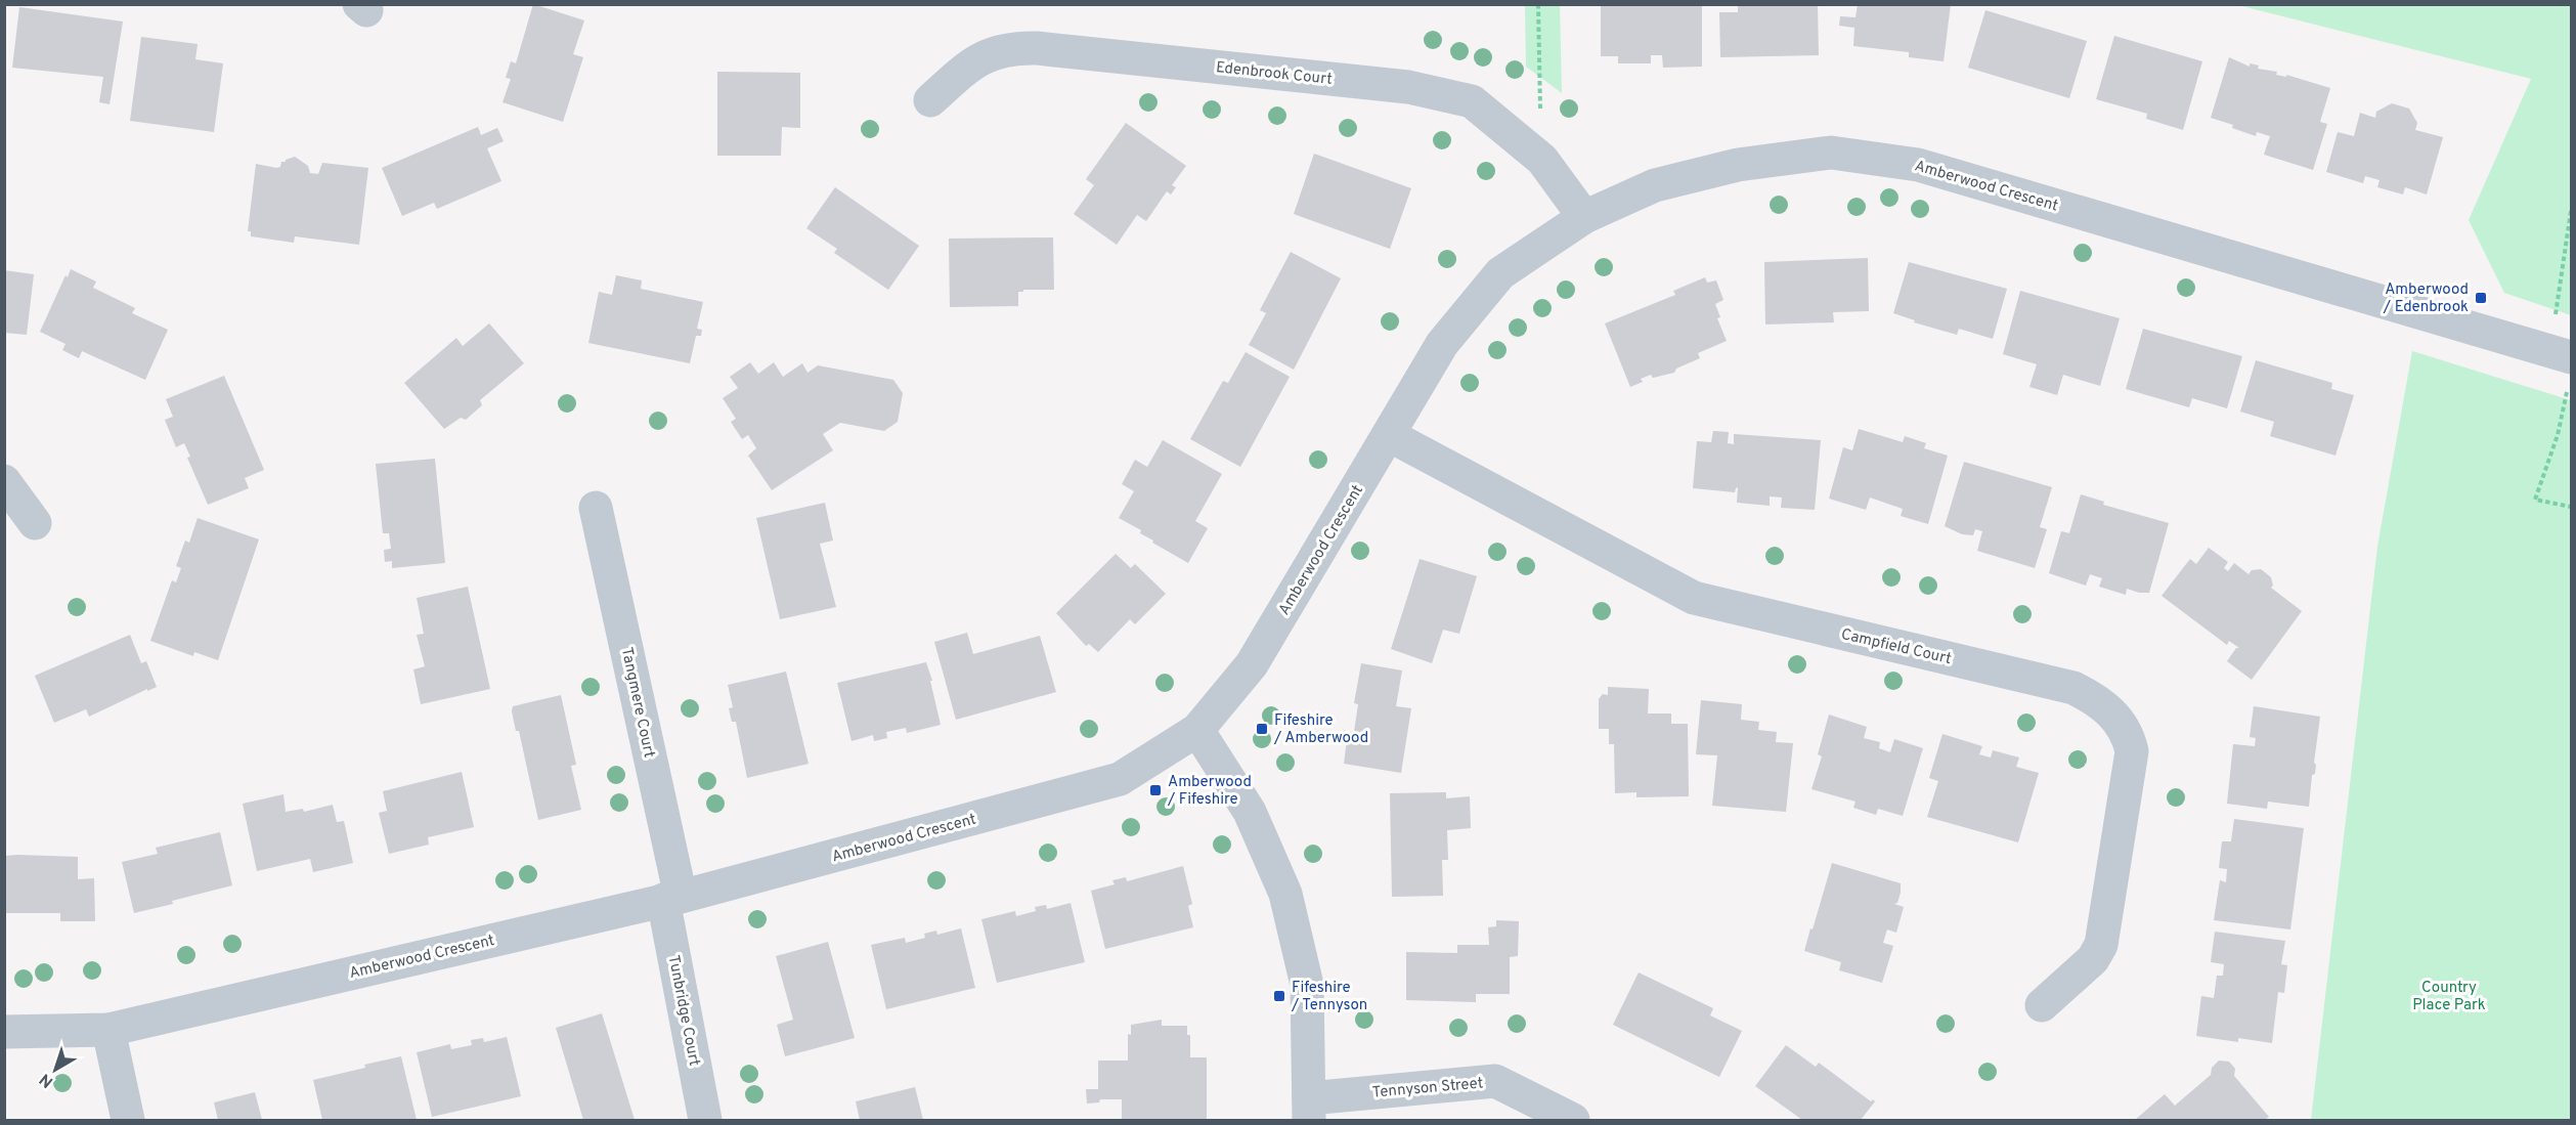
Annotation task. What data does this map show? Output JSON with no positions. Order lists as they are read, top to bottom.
{
  "streets": {
    "street": [
      "Edenbrook Court",
      "Amberwood Crescent",
      "Campfield Court",
      "Tangmere Court",
      "Tunbridge Court",
      "Tennyson Street"
    ]
  },
  "crossings": [
    ["Edenbrook Court", "Amberwood Crescent"],
    ["Amberwood Crescent", "Campfield Court"],
    ["Amberwood Crescent", "Tangmere Court"],
    ["Amberwood Crescent", "Tunbridge Court"],
    ["Tangmere Court", "Tunbridge Court"]
  ],
  "parks": ["Country Place Park"],
  "places": {
    "transit": [
      "Amberwood / Edenbrook",
      "Fifeshire / Amberwood",
      "Amberwood / Fifeshire",
      "Fifeshire / Tennyson"
    ]
  },
  "north": "bottom left"
}
